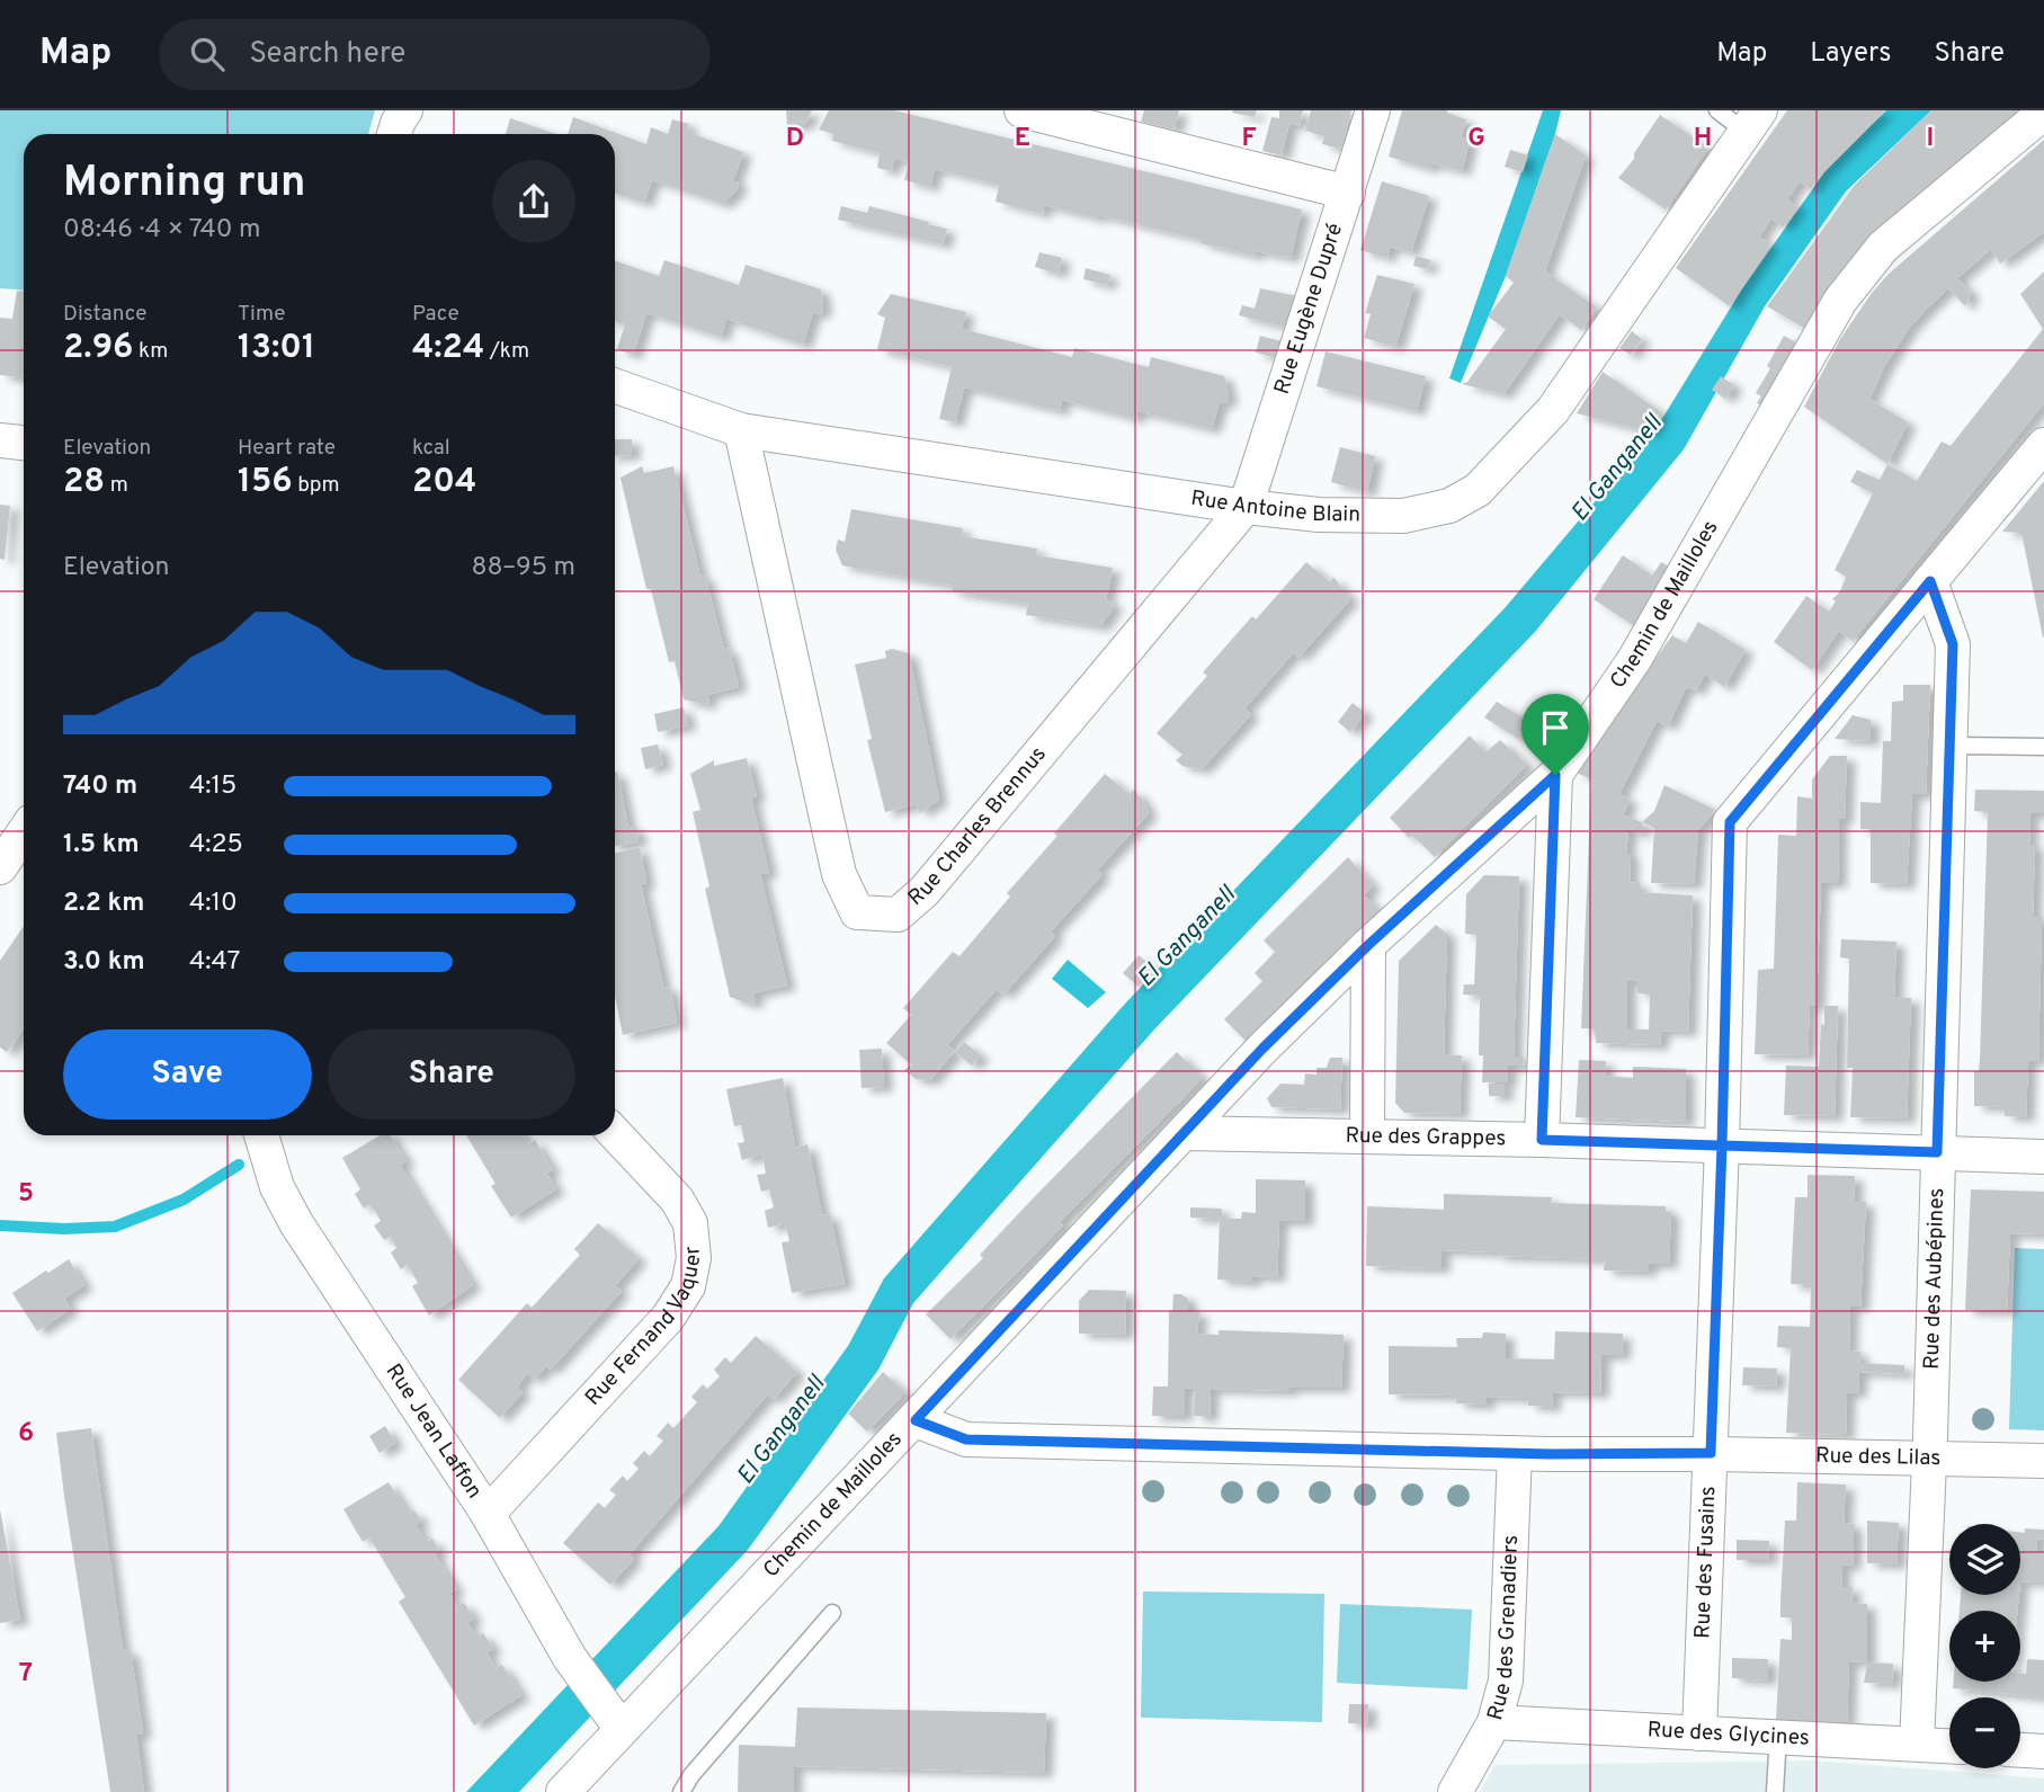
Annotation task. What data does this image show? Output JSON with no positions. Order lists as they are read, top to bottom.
{
  "streets": {
    "street": [
      "Rue Eugène Dupré",
      "Rue Antoine Blain",
      "Chemin de Mailloles",
      "Rue Charles Brennus",
      "Rue des Grappes",
      "Rue des Aubépines",
      "Rue Fernand Vaquer",
      "Rue Jean Laffon",
      "Rue des Lilas",
      "Rue des Fusains",
      "Rue des Grenadiers",
      "Rue des Glycines"
    ]
  },
  "crossings": [
    ["Rue Eugène Dupré", "Rue Antoine Blain"],
    ["Rue Eugène Dupré", "Rue Charles Brennus"],
    ["Rue Antoine Blain", "Rue Charles Brennus"],
    ["Chemin de Mailloles", "Rue des Grappes"],
    ["Chemin de Mailloles", "Rue Jean Laffon"],
    ["Chemin de Mailloles", "Rue des Lilas"],
    ["Rue des Grappes", "Rue des Aubépines"],
    ["Rue des Grappes", "Rue des Fusains"],
    ["Rue des Aubépines", "Rue des Lilas"],
    ["Rue des Aubépines", "Rue des Fusains"],
    ["Rue des Aubépines", "Rue des Glycines"],
    ["Rue Fernand Vaquer", "Rue Jean Laffon"],
    ["Rue des Lilas", "Rue des Fusains"],
    ["Rue des Lilas", "Rue des Grenadiers"],
    ["Rue des Fusains", "Rue des Glycines"],
    ["Rue des Grenadiers", "Rue des Glycines"]
  ],
  "water": ["El Ganganell"],
  "page": {
    "header": "Map",
    "search": "Search here",
    "nav": ["Map", "Layers", "Share"],
    "heading": ["Morning run", "08:46 · 4 × 740 m"],
    "stats": [
      ["Distance", "2.96 km"],
      ["Time", "13:01"],
      ["Pace", "4:24 /km"],
      ["Elevation", "28 m"],
      ["Heart rate", "156 bpm"],
      ["kcal", "204"]
    ],
    "chart": ["Elevation", "88–95 m"],
    "list": [
      {
        "name": "740 m",
        "note": "4:15"
      },
      {
        "name": "1.5 km",
        "note": "4:25"
      },
      {
        "name": "2.2 km",
        "note": "4:10"
      },
      {
        "name": "3.0 km",
        "note": "4:47"
      }
    ],
    "buttons": ["Save", "Share"],
    "map_buttons": ["+", "−"]
  },
  "grid": {
    "columns": [
      "D",
      "E",
      "F",
      "G",
      "H",
      "I"
    ],
    "rows": ["5", "6", "7"]
  }
}
